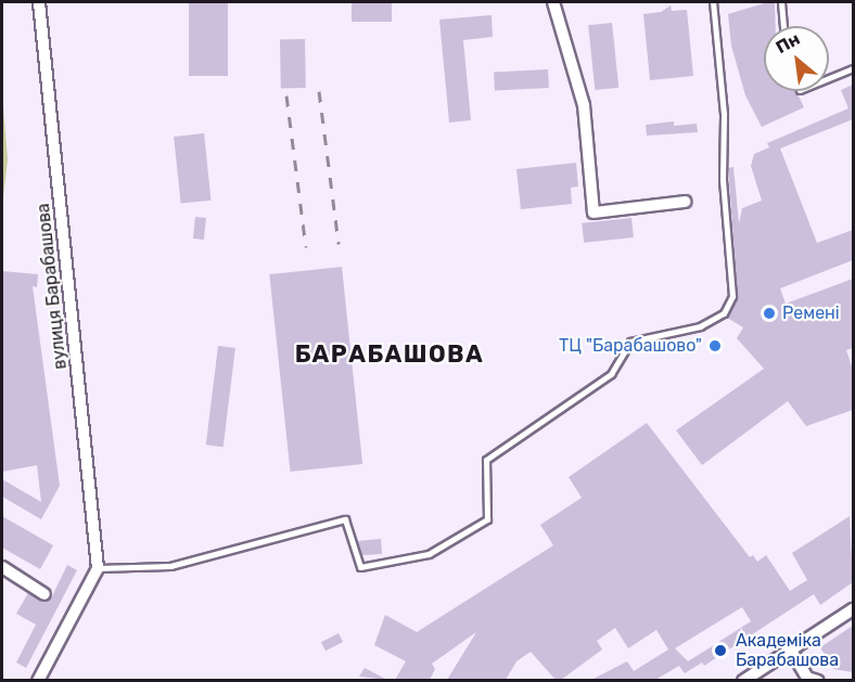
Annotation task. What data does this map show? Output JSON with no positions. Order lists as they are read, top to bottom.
{
  "streets": {
    "street": ["вулиця Барабашова"]
  },
  "districts": ["БАРАБАШОВА"],
  "places": ["Ремені", "ТЦ \"Барабашово\"", "Академіка Барабашова"],
  "north": "top left"
}
